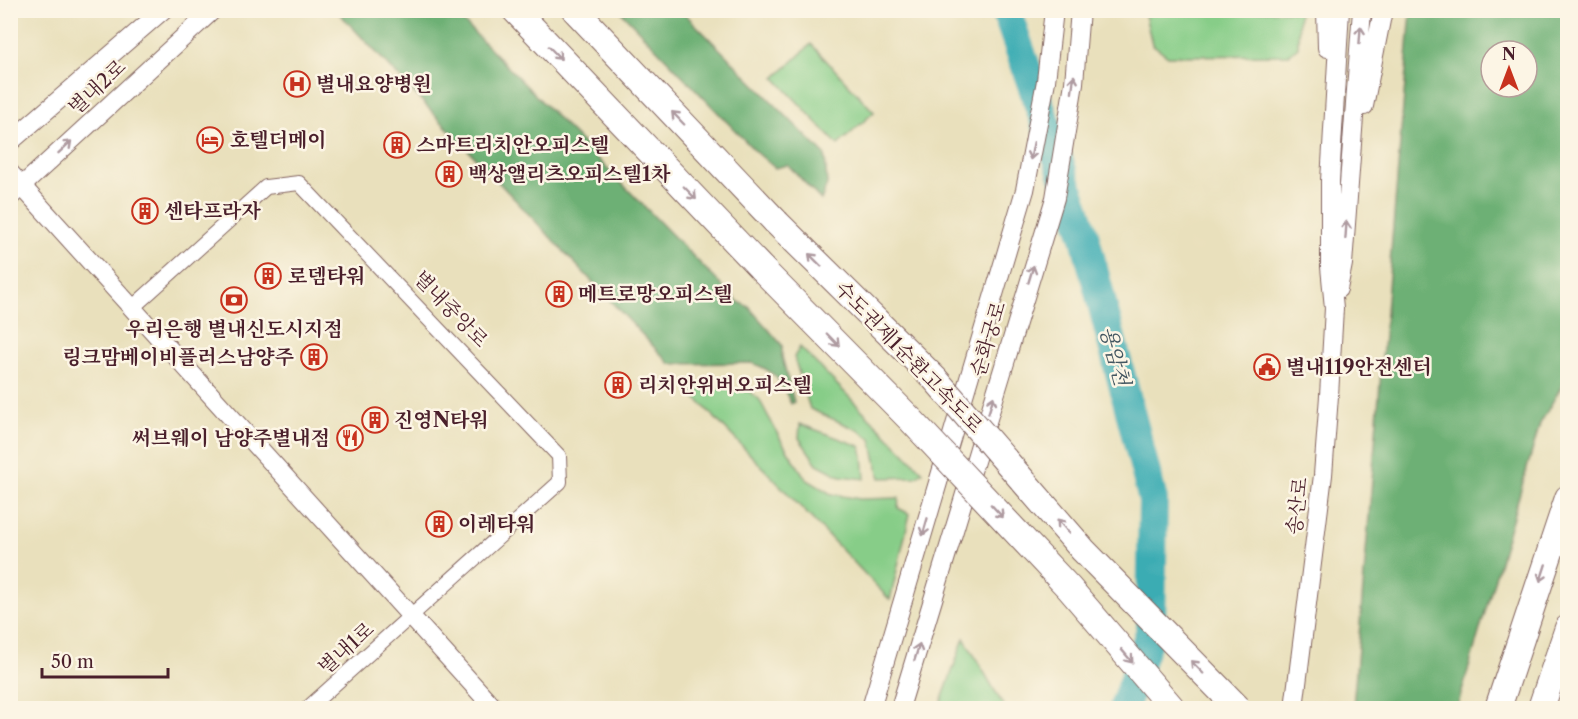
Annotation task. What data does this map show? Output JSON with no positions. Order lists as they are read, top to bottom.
{
  "streets": {
    "highway": ["수도권제1순환고속도로"],
    "street": [
      "별내2로",
      "별내중앙로",
      "순화궁로",
      "송산로",
      "별내1로"
    ]
  },
  "crossings": [
    ["별내중앙로", "별내1로"]
  ],
  "water": ["용암천"],
  "places": {
    "hospital": ["별내요양병원"],
    "hotel": ["호텔더메이"],
    "building": [
      "스마트리치안오피스텔",
      "백상앨리츠오피스텔1차",
      "센타프라자",
      "로뎀타워",
      "메트로망오피스텔",
      "링크맘베이비플러스남양주",
      "리치안위버오피스텔",
      "진영N타워",
      "이레타워"
    ],
    "bank": ["우리은행 별내신도시지점"],
    "public building": ["별내119안전센터"],
    "restaurant": ["써브웨이 남양주별내점"]
  },
  "scale_bar": "50 m",
  "north": "top"
}
